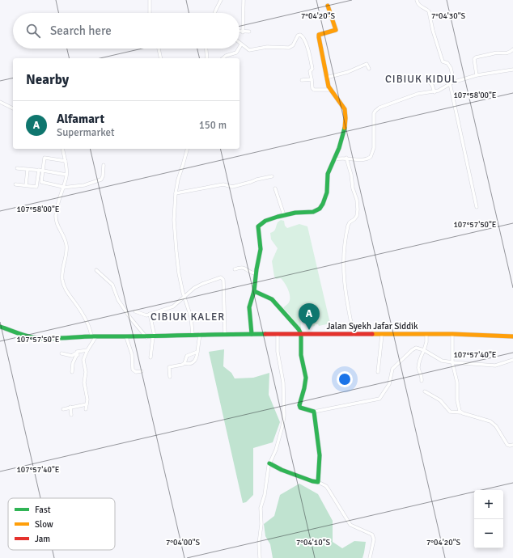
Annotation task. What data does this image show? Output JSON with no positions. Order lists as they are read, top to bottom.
{
  "streets": {
    "street": ["Jalan Syekh Jafar Siddik"]
  },
  "districts": ["CIBIUK KIDUL", "CIBIUK KALER"],
  "legend": ["Fast", "Slow", "Jam"],
  "page": {
    "search": "Search here",
    "heading": "Nearby",
    "list": [
      {
        "mark": "A",
        "name": "Alfamart",
        "note": "Supermarket",
        "value": "150 m"
      }
    ],
    "pins": "A",
    "map_buttons": ["+", "−"]
  },
  "coordinates": [
    "7°04'20\"S",
    "7°04'30\"S",
    "107°58'00\"E",
    "107°57'50\"E",
    "107°57'40\"E",
    "7°04'00\"S",
    "7°04'10\"S"
  ]
}
